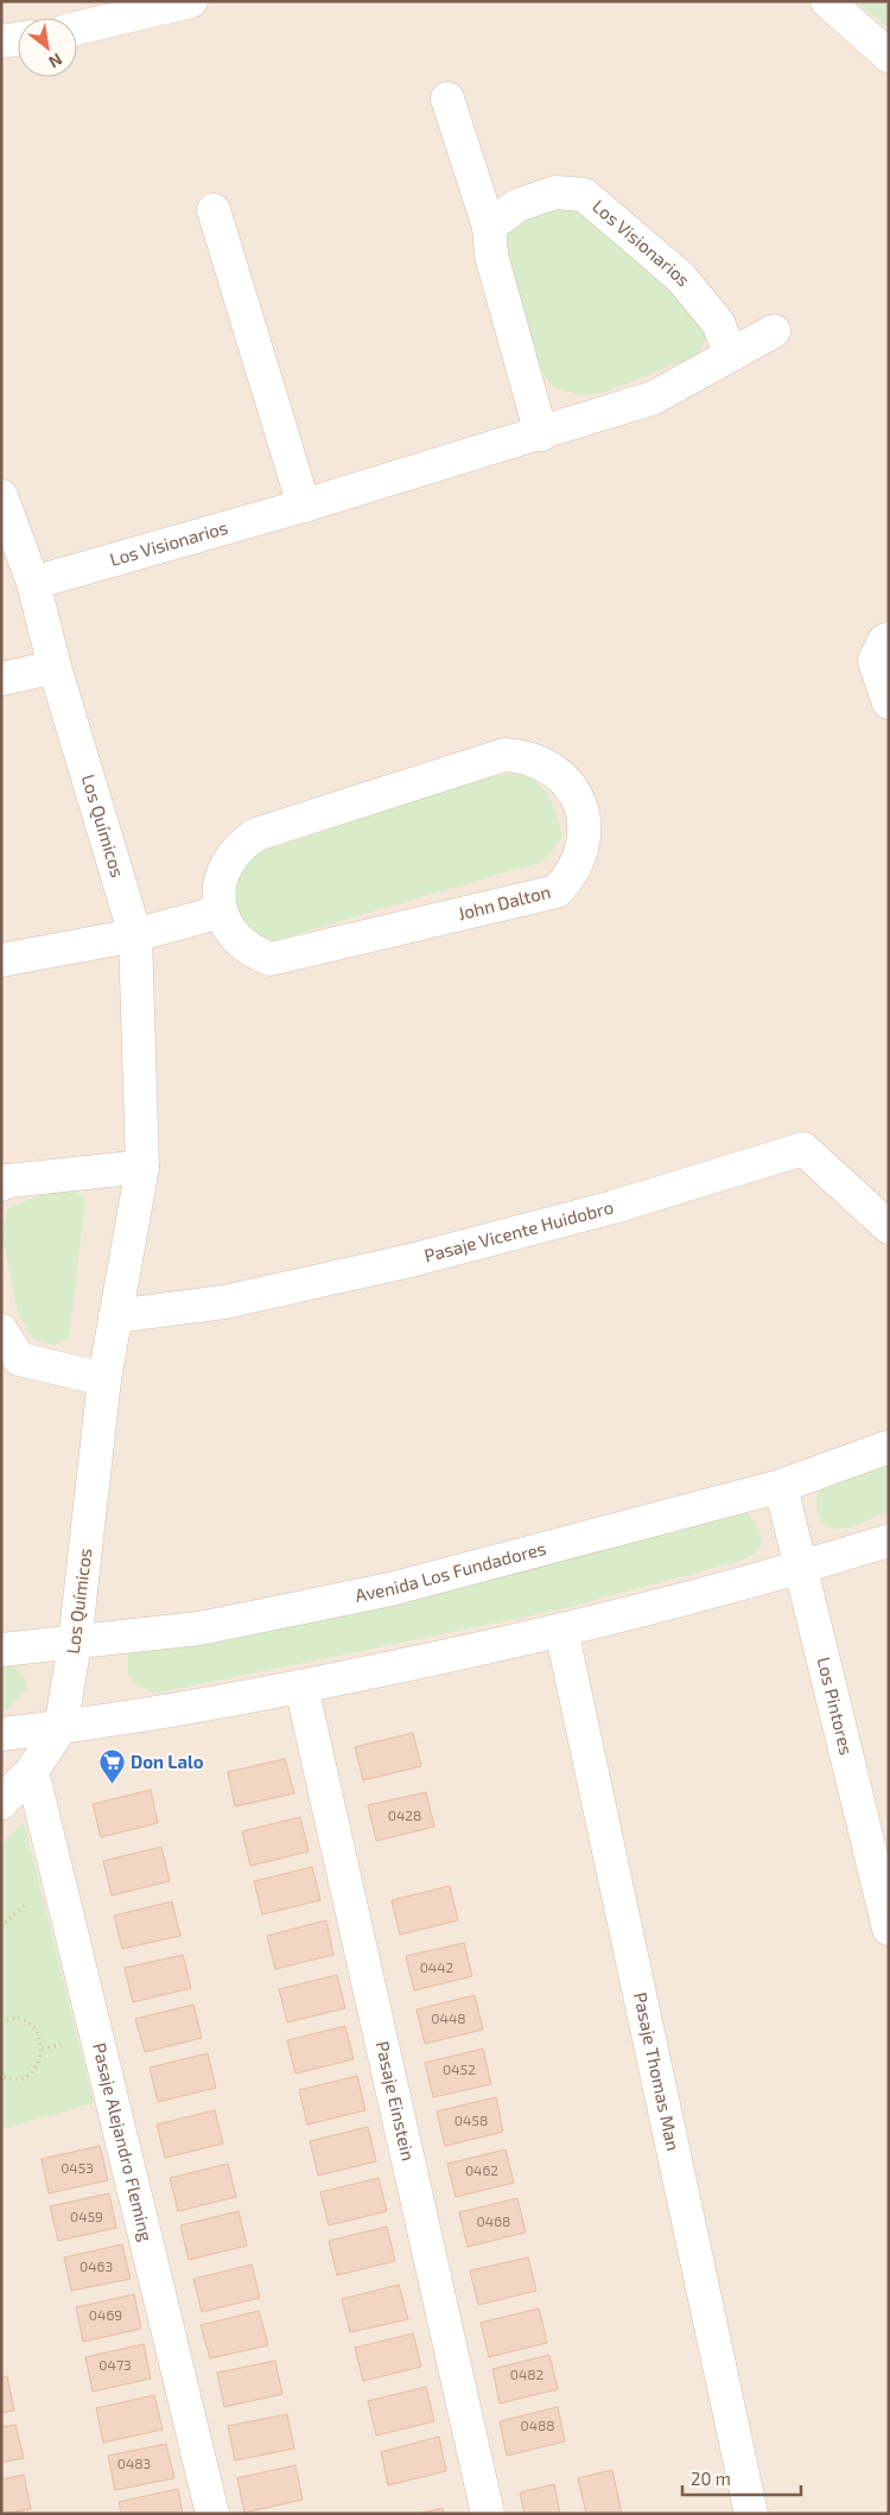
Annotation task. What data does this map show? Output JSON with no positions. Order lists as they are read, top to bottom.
{
  "streets": {
    "street": [
      "Los Visionarios",
      "Los Químicos",
      "John Dalton",
      "Pasaje Vicente Huidobro",
      "Avenida Los Fundadores",
      "Los Pintores",
      "Pasaje Thomas Man",
      "Pasaje Einstein",
      "Pasaje Alejandro Fleming"
    ]
  },
  "crossings": [
    ["Los Visionarios", "Los Químicos"],
    ["Los Químicos", "Pasaje Vicente Huidobro"],
    ["Los Químicos", "Avenida Los Fundadores"],
    ["Los Químicos", "Pasaje Alejandro Fleming"],
    ["Avenida Los Fundadores", "Los Pintores"]
  ],
  "places": {
    "supermarket": ["Don Lalo"]
  },
  "house_numbers": [
    "0428",
    "0442",
    "0448",
    "0452",
    "0458",
    "0453",
    "0462",
    "0459",
    "0468",
    "0463",
    "0469",
    "0473",
    "0482",
    "0488",
    "0483"
  ],
  "scale_bar": "20 m",
  "north": "bottom right"
}
